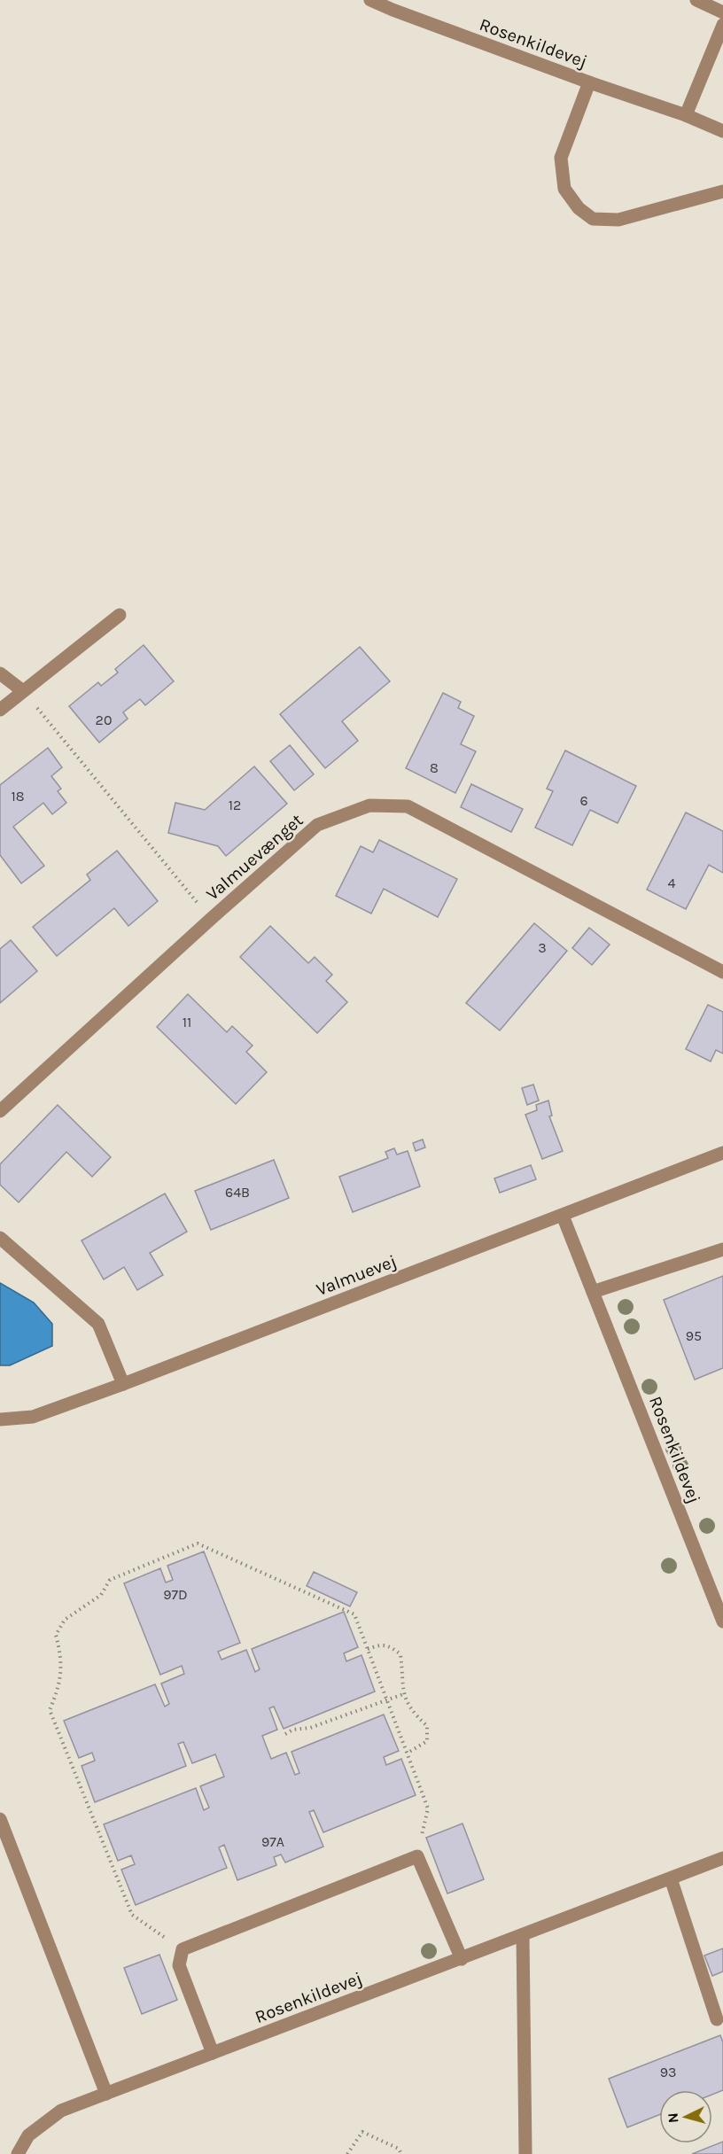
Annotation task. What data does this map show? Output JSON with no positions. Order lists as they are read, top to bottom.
{
  "streets": {
    "street": ["Rosenkildevej", "Valmuevænget", "Valmuevej"]
  },
  "crossings": [
    ["Rosenkildevej", "Valmuevej"]
  ],
  "house_numbers": [
    "20",
    "8",
    "18",
    "6",
    "12",
    "4",
    "3",
    "11",
    "64B",
    "95",
    "97D",
    "97A",
    "93"
  ],
  "north": "left"
}
